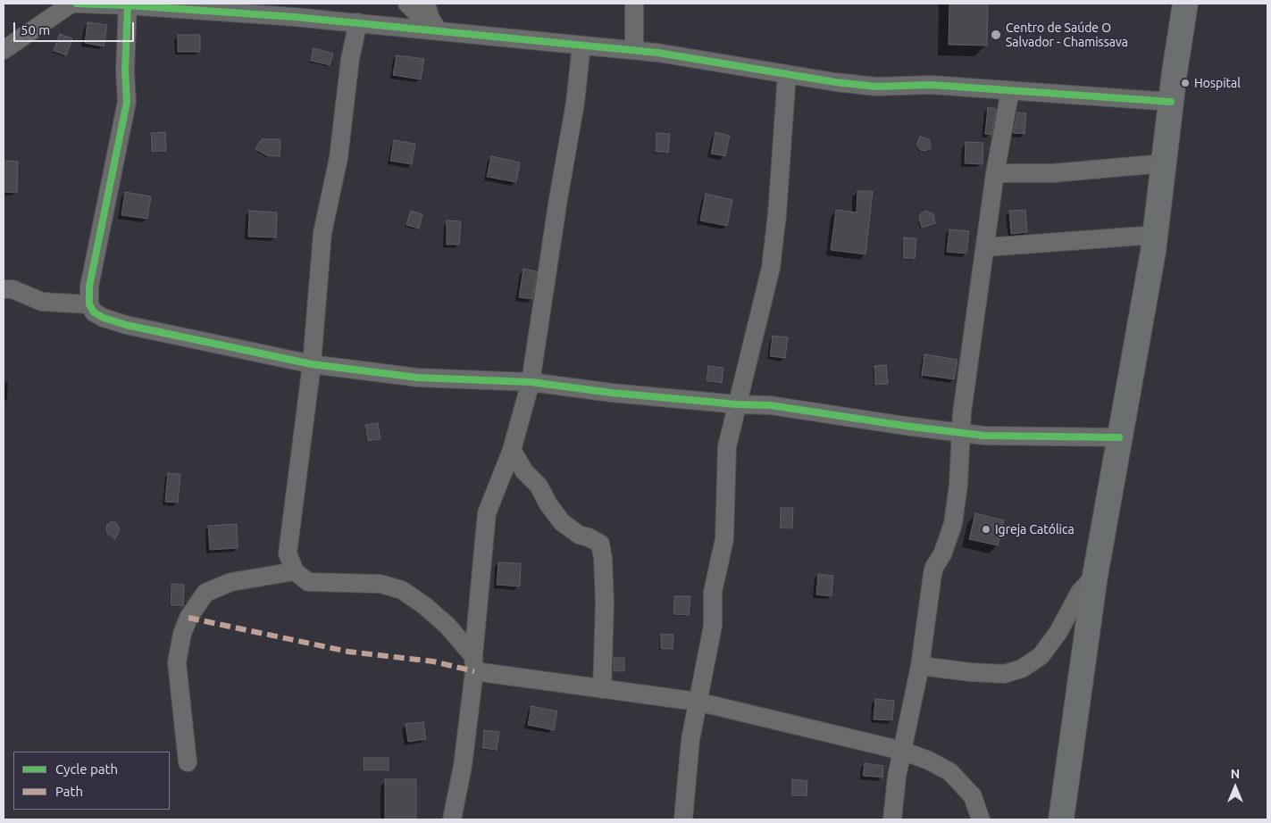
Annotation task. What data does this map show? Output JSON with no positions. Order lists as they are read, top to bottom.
{
  "places": ["Centro de Saúde O Salvador - Chamissava", "Hospital", "Igreja Católica"],
  "legend": ["Cycle path", "Path"],
  "scale_bar": "50 m",
  "north": "top"
}
